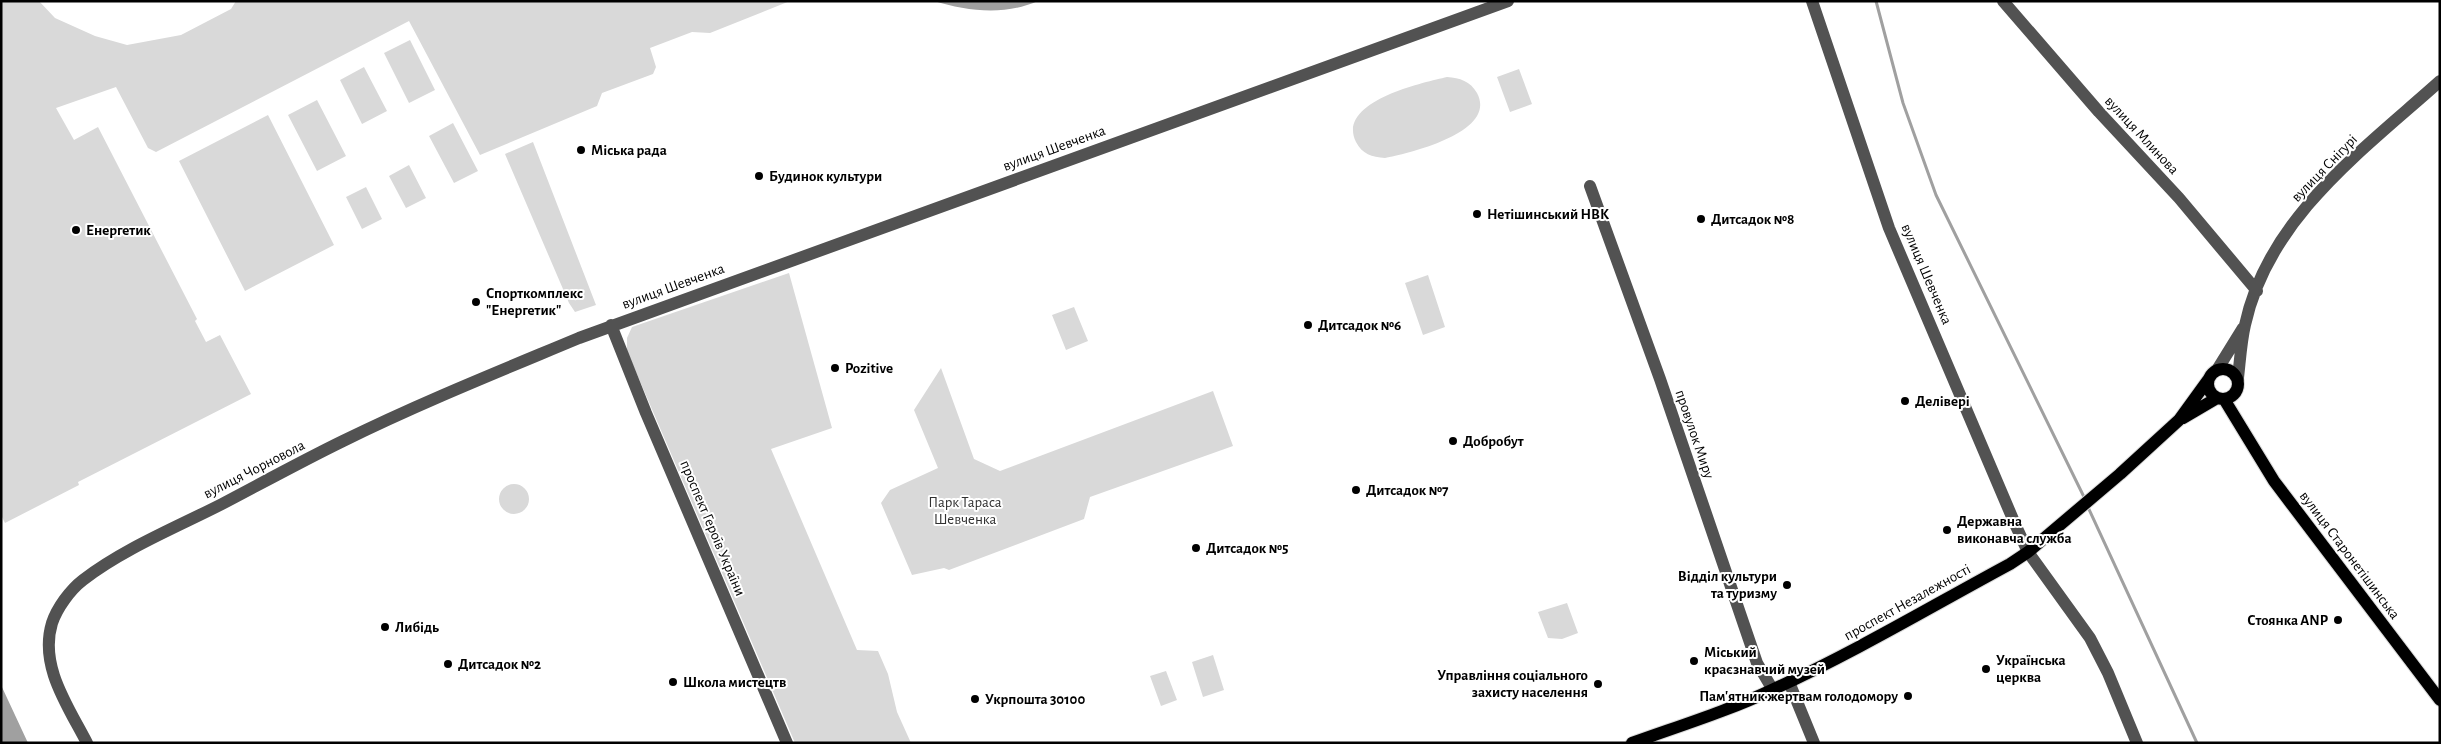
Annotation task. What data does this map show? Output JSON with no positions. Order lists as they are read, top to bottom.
{
  "streets": {
    "main road": ["вулиця Старонетішинська", "проспект Незалежності"],
    "street": [
      "вулиця Млинова",
      "вулиця Шевченка",
      "вулиця Снігурі",
      "провулок Миру",
      "вулиця Чорновола",
      "проспект Героїв України"
    ]
  },
  "crossings": [
    ["вулиця Млинова", "вулиця Снігурі"],
    ["вулиця Шевченка", "вулиця Чорновола"],
    ["вулиця Шевченка", "проспект Героїв України"],
    ["вулиця Шевченка", "проспект Незалежності"],
    ["вулиця Снігурі", "вулиця Старонетішинська"],
    ["провулок Миру", "проспект Незалежності"],
    ["вулиця Чорновола", "проспект Героїв України"]
  ],
  "parks": ["Парк Тараса Шевченка"],
  "places": [
    "Міська рада",
    "Будинок культури",
    "Нетішинський НВК",
    "Дитсадок №8",
    "Енергетик",
    "Спорткомплекс \"Енергетик\"",
    "Дитсадок №6",
    "Pozitive",
    "Делівері",
    "Добробут",
    "Дитсадок №7",
    "Державна виконавча служба",
    "Дитсадок №5",
    "Відділ культури та туризму",
    "Стоянка ANP",
    "Либідь",
    "Міський краєзнавчий музей",
    "Дитсадок №2",
    "Українська церква",
    "Школа мистецтв",
    "Управління соціального захисту населення",
    "Пам'ятник жертвам голодомору",
    "Укрпошта 30100"
  ]
}
